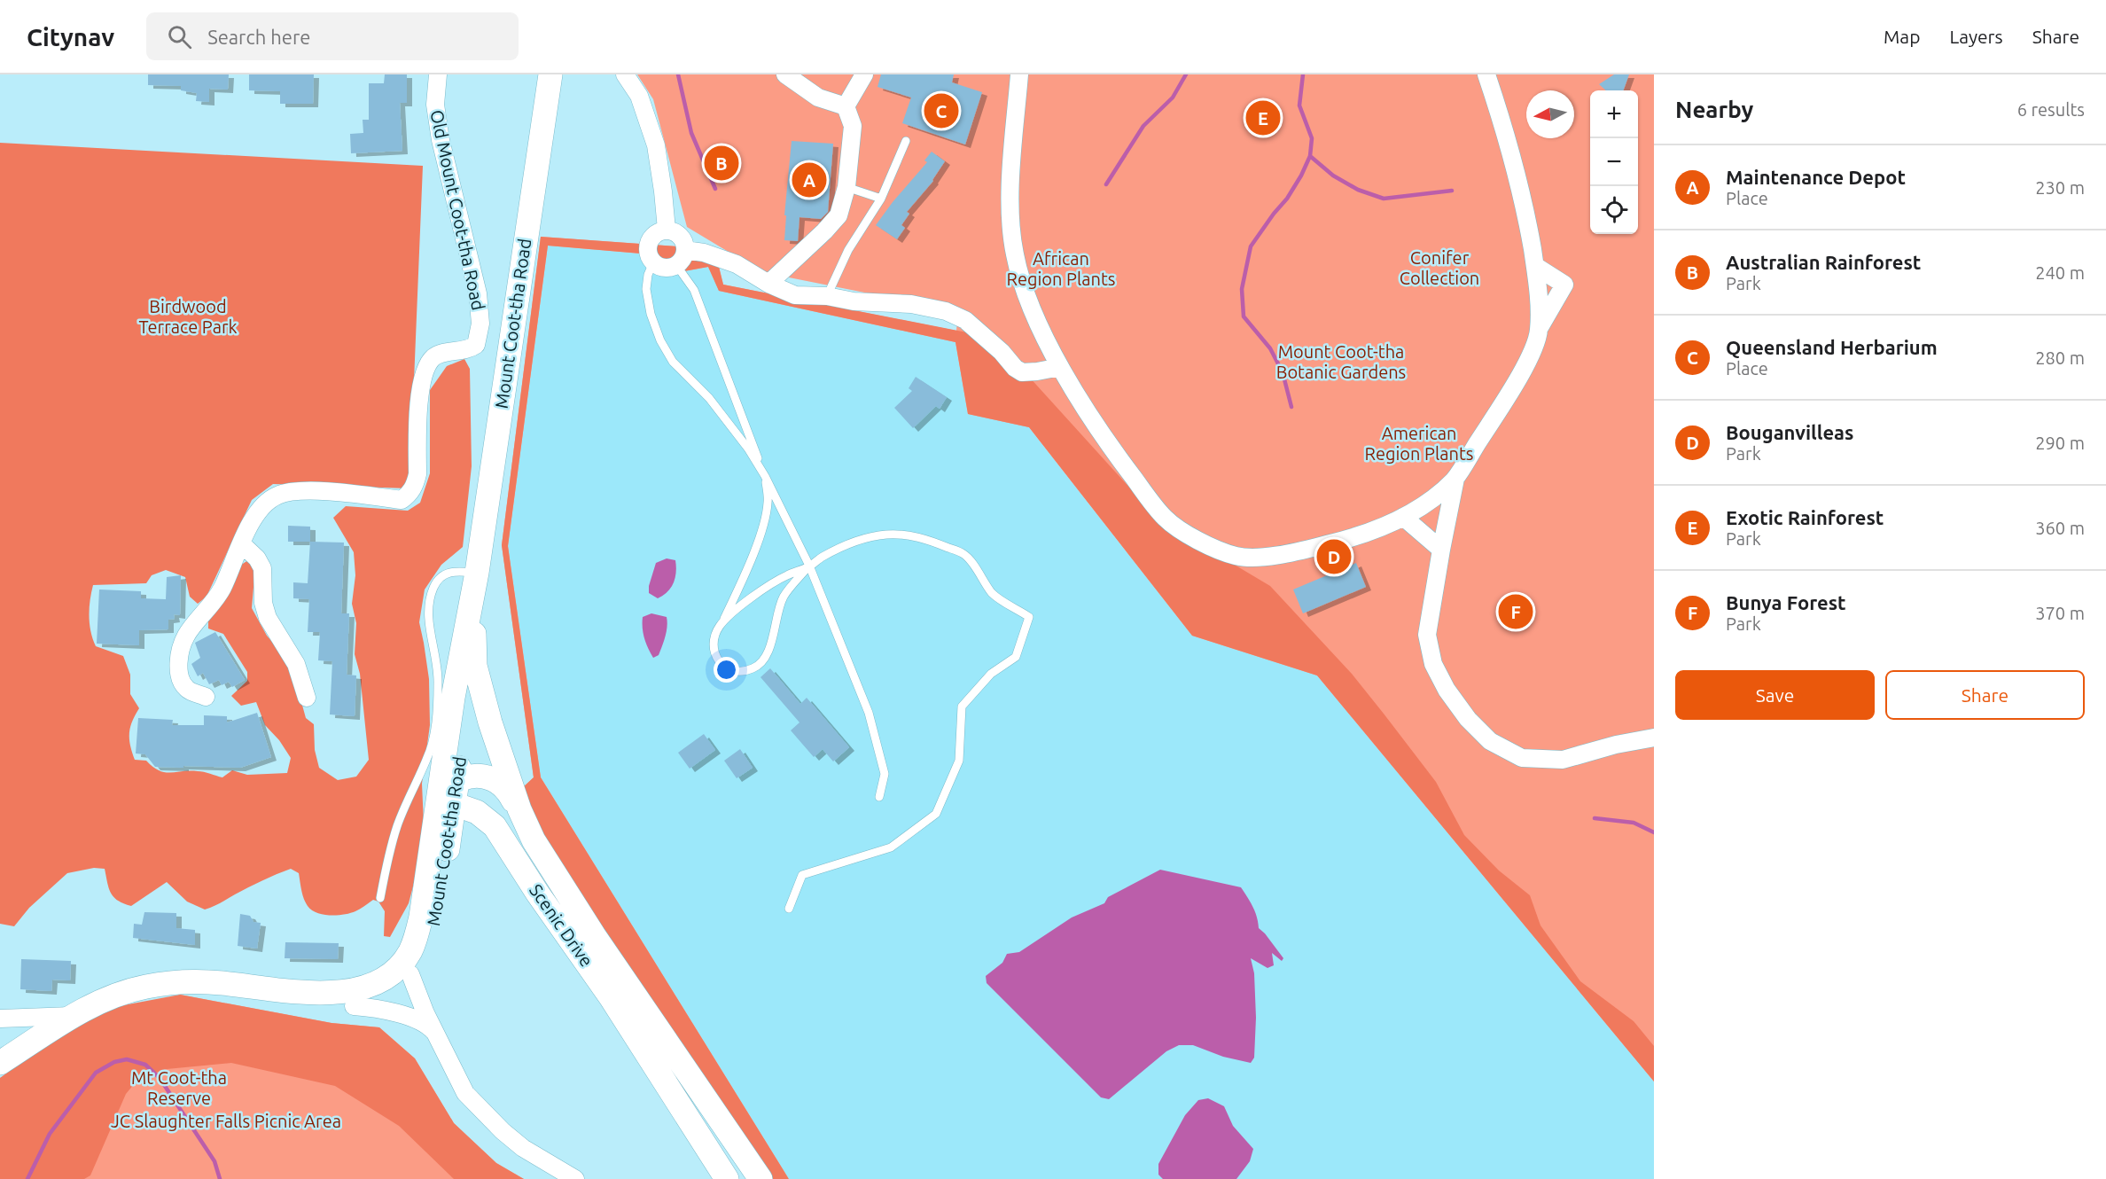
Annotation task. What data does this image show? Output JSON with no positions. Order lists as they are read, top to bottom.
{
  "streets": {
    "main road": ["Mount Coot-tha Road", "Scenic Drive"],
    "street": ["Old Mount Coot-tha Road"]
  },
  "crossings": [
    ["Mount Coot-tha Road", "Scenic Drive"]
  ],
  "parks": [
    "Conifer Collection",
    "African Region Plants",
    "Birdwood Terrace Park",
    "Mount Coot-tha Botanic Gardens",
    "American Region Plants",
    "Mt Coot-tha Reserve",
    "JC Slaughter Falls Picnic Area"
  ],
  "north": "left",
  "page": {
    "header": "Citynav",
    "search": "Search here",
    "nav": ["Map", "Layers", "Share"],
    "heading": ["Nearby", "6 results"],
    "map_buttons": ["+", "−"],
    "pins": [
      "C",
      "E",
      "B",
      "A",
      "D",
      "F"
    ],
    "list": [
      {
        "mark": "A",
        "name": "Maintenance Depot",
        "note": "Place",
        "value": "230 m"
      },
      {
        "mark": "B",
        "name": "Australian Rainforest",
        "note": "Park",
        "value": "240 m"
      },
      {
        "mark": "C",
        "name": "Queensland Herbarium",
        "note": "Place",
        "value": "280 m"
      },
      {
        "mark": "D",
        "name": "Bouganvilleas",
        "note": "Park",
        "value": "290 m"
      },
      {
        "mark": "E",
        "name": "Exotic Rainforest",
        "note": "Park",
        "value": "360 m"
      },
      {
        "mark": "F",
        "name": "Bunya Forest",
        "note": "Park",
        "value": "370 m"
      }
    ],
    "buttons": ["Save", "Share"]
  }
}
